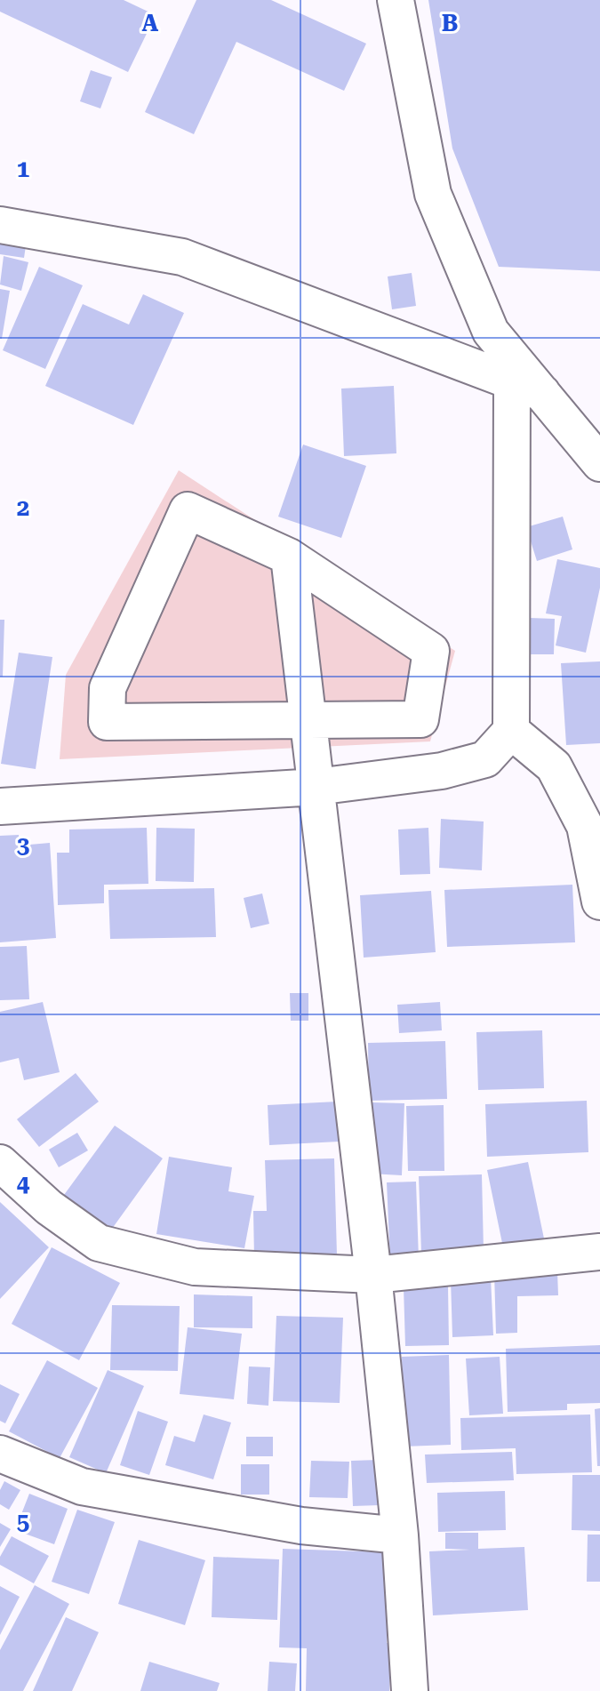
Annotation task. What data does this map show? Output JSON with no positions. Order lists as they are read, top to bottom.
{
  "grid": {
    "columns": ["A", "B"],
    "rows": [
      "1",
      "2",
      "3",
      "4",
      "5"
    ]
  }
}
